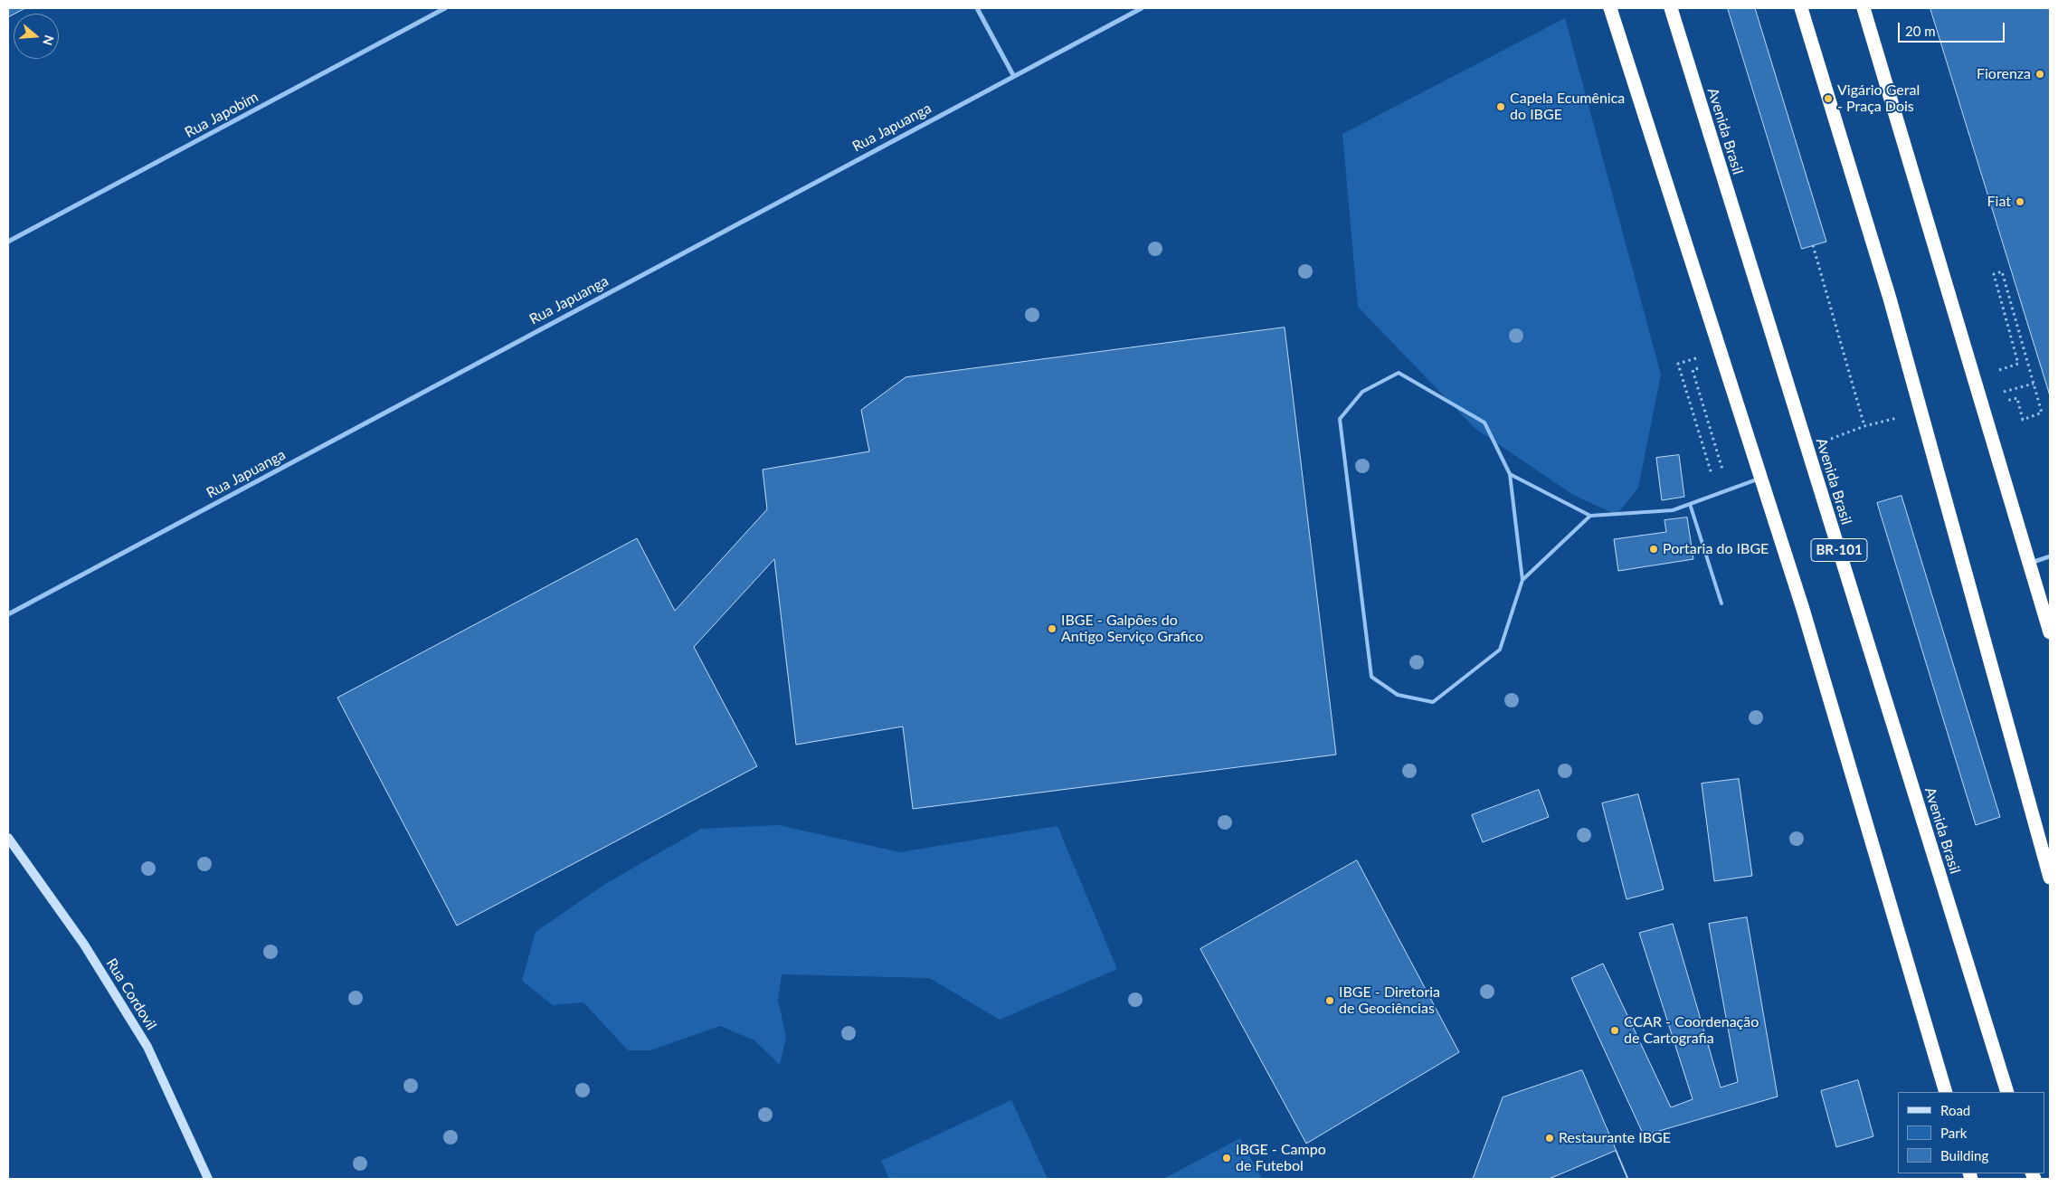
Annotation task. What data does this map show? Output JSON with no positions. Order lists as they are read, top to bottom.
{
  "streets": {
    "highway": ["Avenida Brasil", "BR-101"],
    "main road": ["Rua Cordovil"],
    "street": ["Rua Japobim", "Rua Japuanga"]
  },
  "places": [
    "Fiorenza",
    "Vigário Geral - Praça Dois",
    "Capela Ecumênica do IBGE",
    "Fiat",
    "Portaria do IBGE",
    "IBGE - Galpões do Antigo Serviço Grafico",
    "IBGE - Diretoria de Geociências",
    "CCAR - Coordenação de Cartografia",
    "Restaurante IBGE",
    "IBGE - Campo de Futebol"
  ],
  "legend": ["Road", "Park", "Building"],
  "scale_bar": "20 m",
  "north": "right"
}
